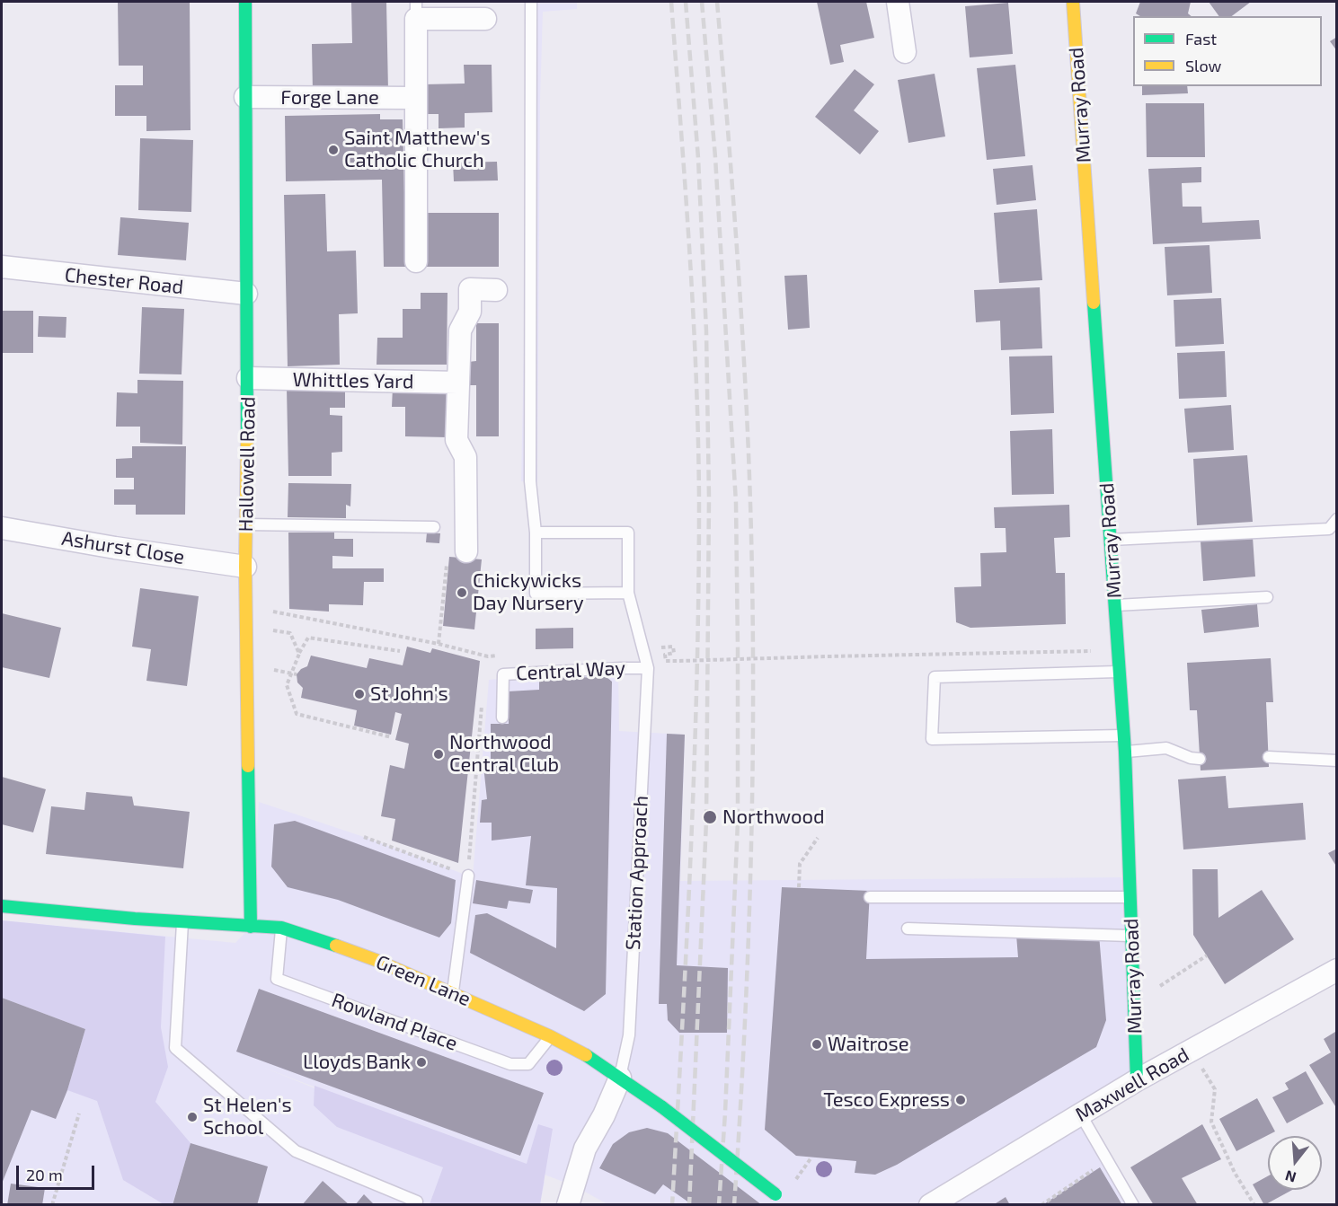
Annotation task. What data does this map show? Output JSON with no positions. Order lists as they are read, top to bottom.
{
  "streets": {
    "street": [
      "Forge Lane",
      "Murray Road",
      "Chester Road",
      "Whittles Yard",
      "Hallowell Road",
      "Ashurst Close",
      "Green Lane",
      "Maxwell Road"
    ],
    "lane": ["Central Way", "Station Approach", "Rowland Place"]
  },
  "crossings": [
    ["Forge Lane", "Hallowell Road"],
    ["Murray Road", "Maxwell Road"],
    ["Chester Road", "Hallowell Road"],
    ["Whittles Yard", "Hallowell Road"],
    ["Hallowell Road", "Ashurst Close"],
    ["Hallowell Road", "Green Lane"],
    ["Central Way", "Station Approach"],
    ["Station Approach", "Green Lane"],
    ["Green Lane", "Rowland Place"]
  ],
  "places": [
    "Saint Matthew's Catholic Church",
    "Chickywicks Day Nursery",
    "St John's",
    "Northwood Central Club",
    "Northwood",
    "Waitrose",
    "Lloyds Bank",
    "Tesco Express",
    "St Helen's School"
  ],
  "legend": ["Fast", "Slow"],
  "scale_bar": "20 m",
  "north": "bottom"
}
